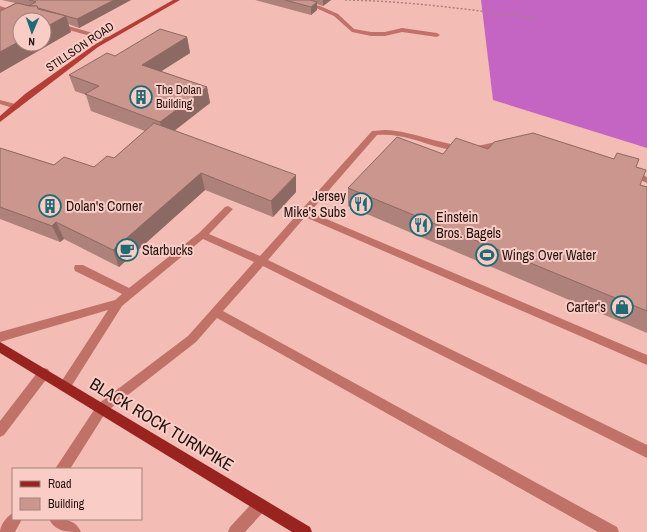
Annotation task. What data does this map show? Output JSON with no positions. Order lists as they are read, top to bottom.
{
  "streets": {
    "main road": ["STILLSON ROAD", "BLACK ROCK TURNPIKE"]
  },
  "places": {
    "building": ["The Dolan Building", "Dolan's Corner"],
    "restaurant": ["Jersey Mike's Subs", "Einstein Bros. Bagels"],
    "cafe": ["Starbucks"],
    "sports": ["Wings Over Water"],
    "shop": ["Carter's"]
  },
  "legend": ["Road", "Building"],
  "north": "bottom"
}
